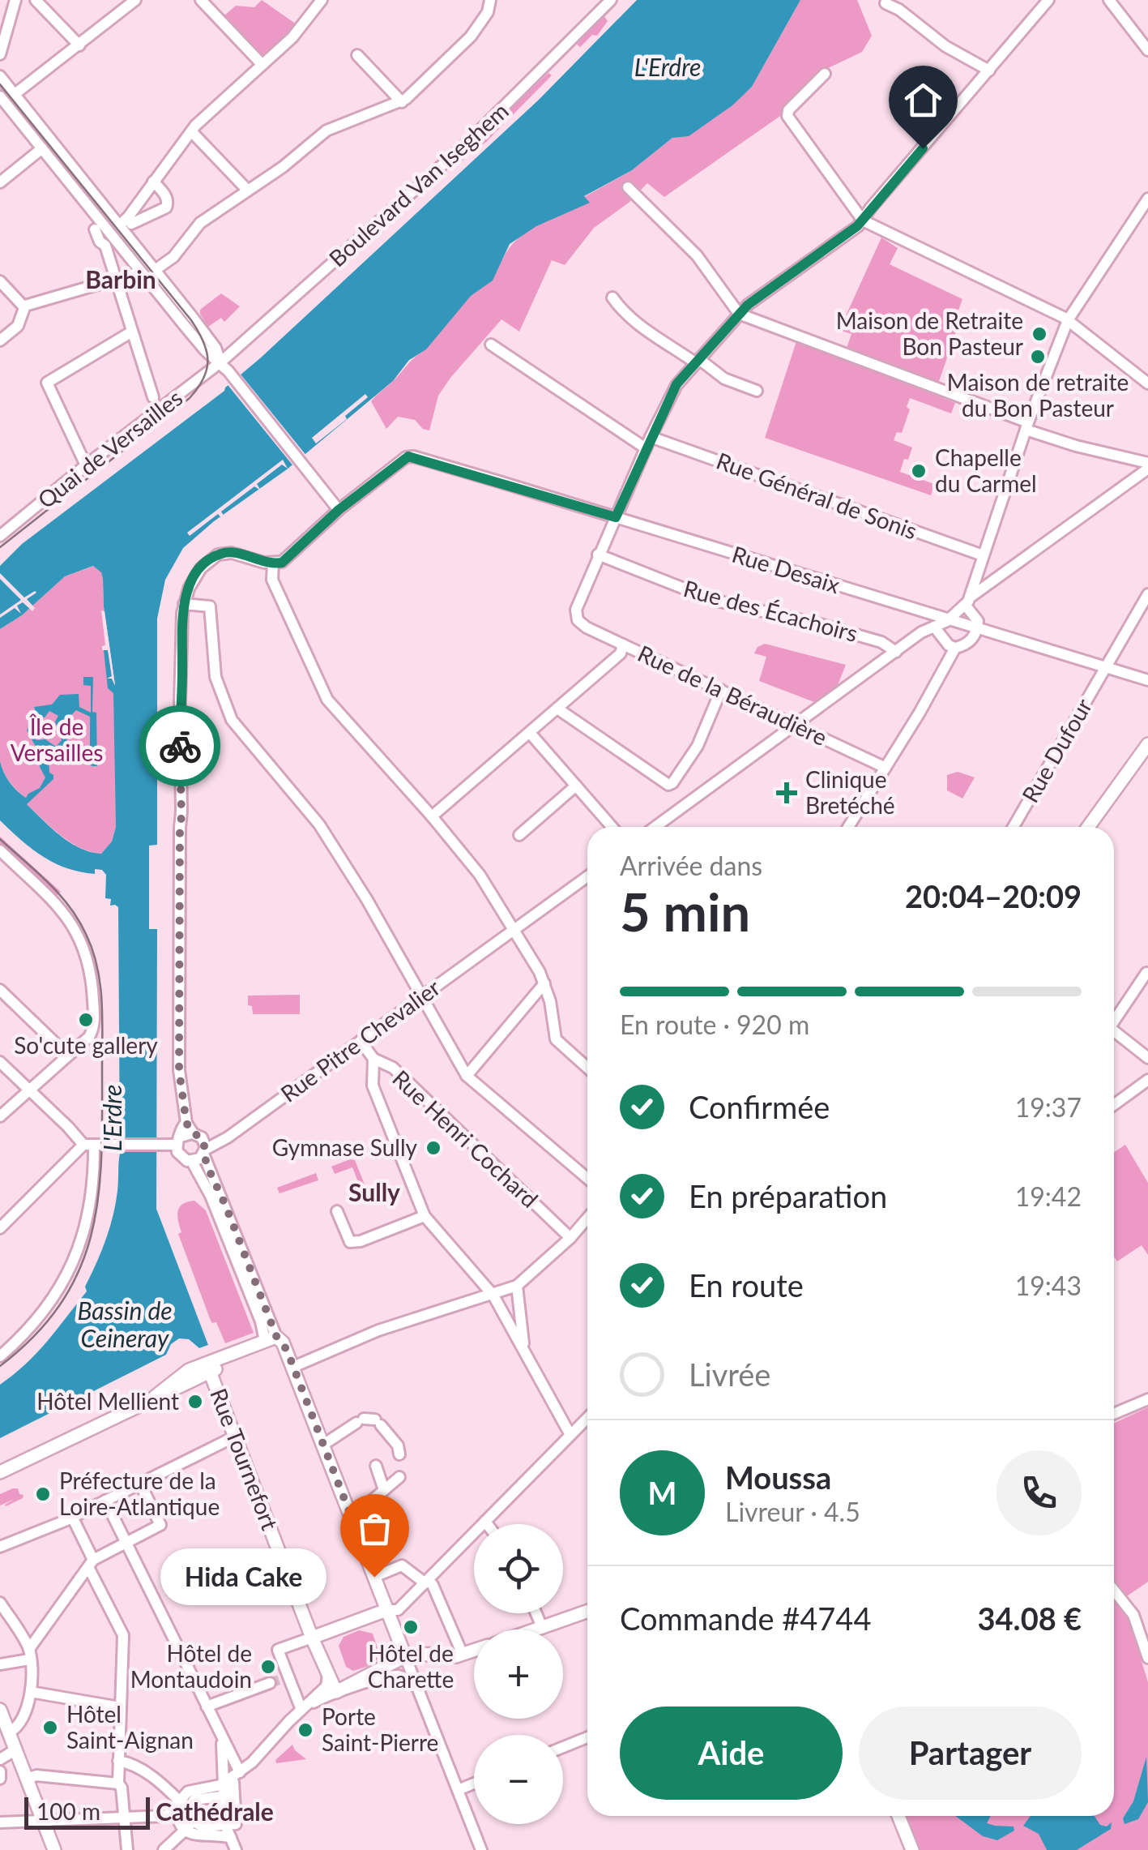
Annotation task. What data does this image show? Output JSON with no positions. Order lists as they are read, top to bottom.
{
  "streets": {
    "main road": ["Rue Tournefort"],
    "street": [
      "Boulevard Van Iseghem",
      "Quai de Versailles",
      "Rue Général de Sonis",
      "Rue Desaix",
      "Rue des Écachoirs",
      "Rue de la Béraudière",
      "Rue Dufour",
      "Rue Pitre Chevalier",
      "Rue Henri Cochard"
    ]
  },
  "crossings": [
    ["Boulevard Van Iseghem", "Quai de Versailles"],
    ["Rue Desaix", "Rue Dufour"],
    ["Rue des Écachoirs", "Rue de la Béraudière"],
    ["Rue Pitre Chevalier", "Rue Henri Cochard"]
  ],
  "districts": ["Barbin", "Sully", "Cathédrale"],
  "water": ["L'Erdre", "Bassin de Ceineray"],
  "parks": ["Île de Versailles"],
  "places": {
    "other": [
      "Maison de Retraite Bon Pasteur",
      "Maison de retraite du Bon Pasteur",
      "Chapelle du Carmel",
      "So'cute gallery",
      "Gymnase Sully",
      "Hôtel Mellient",
      "Préfecture de la Loire-Atlantique",
      "Hida Cake",
      "Hôtel de Charette",
      "Hôtel de Montaudoin",
      "Hôtel Saint-Aignan",
      "Porte Saint-Pierre"
    ],
    "health": ["Clinique Bretéché"]
  },
  "scale_bar": "100 m",
  "page": {
    "heading": ["5 min", "Arrivée dans", "20:04–20:09"],
    "panel": [
      "Moussa",
      "Livreur · 4.5",
      "Commande #4744",
      "34.08 €"
    ],
    "bar": "En route · 920 m",
    "list": [
      ["Confirmée", "19:37"],
      ["En préparation", "19:42"],
      ["En route", "19:43"],
      "Livrée"
    ],
    "round": "M",
    "map_buttons": ["+", "−"],
    "bubble": "Hida Cake",
    "buttons": ["Aide", "Partager"],
    "scale": "100 m"
  }
}
